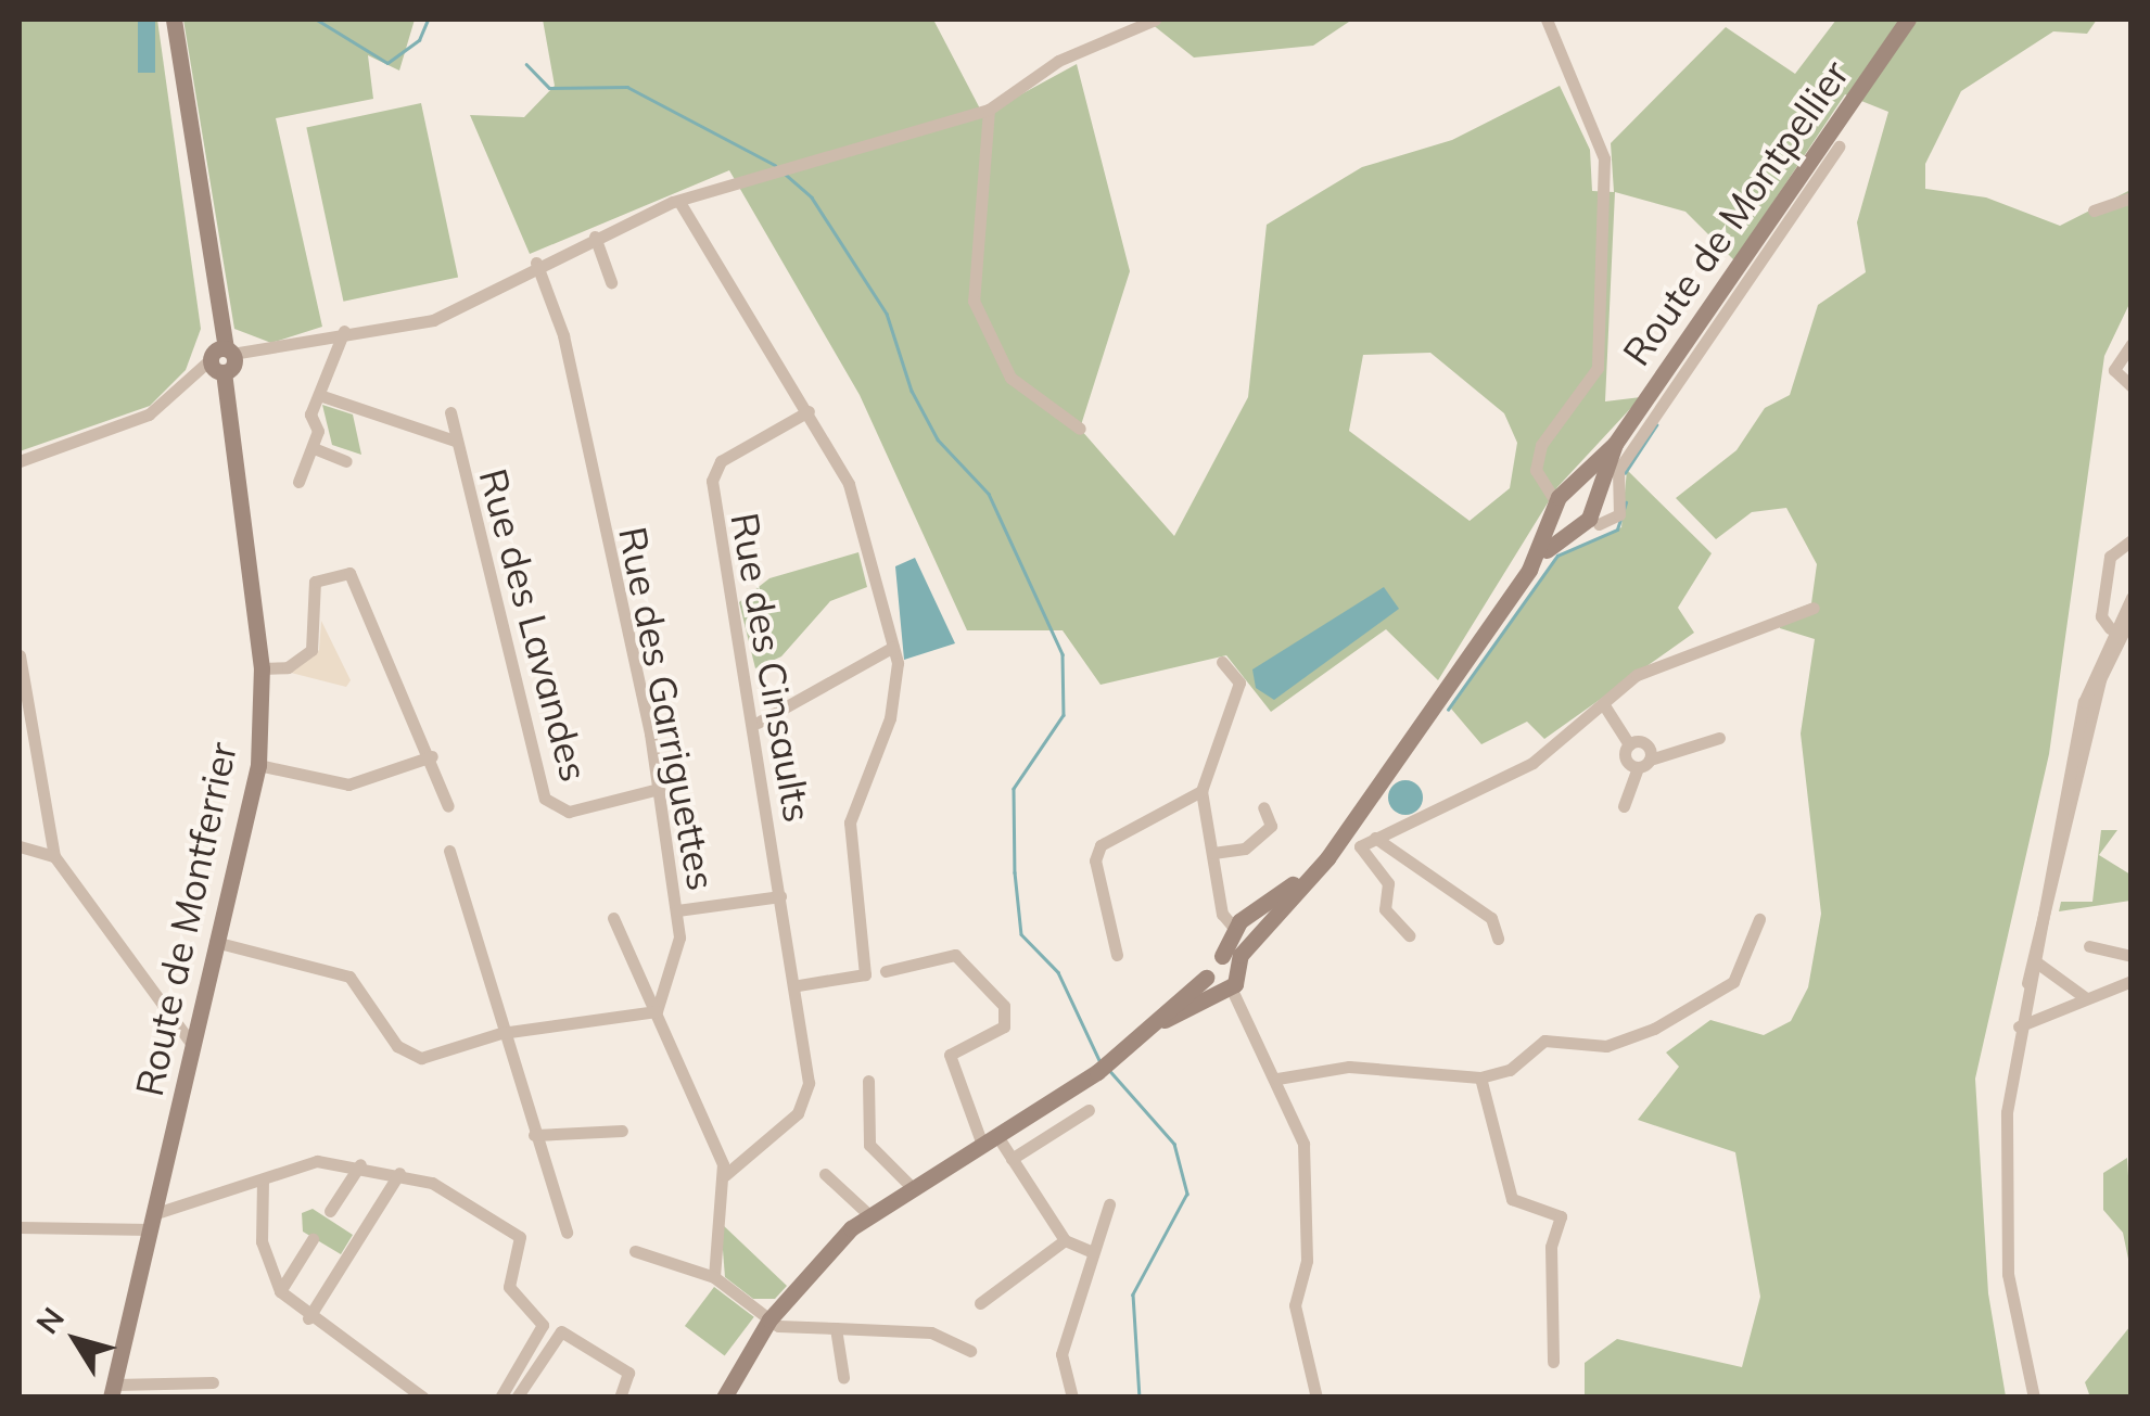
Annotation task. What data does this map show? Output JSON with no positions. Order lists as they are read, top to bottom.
{
  "streets": {
    "street": [
      "Route de Montpellier",
      "Rue des Lavandes",
      "Rue des Cinsaults",
      "Rue des Garriguettes",
      "Route de Montferrier"
    ]
  },
  "crossings": [
    ["Rue des Lavandes", "Rue des Garriguettes"]
  ],
  "north": "top left"
}
